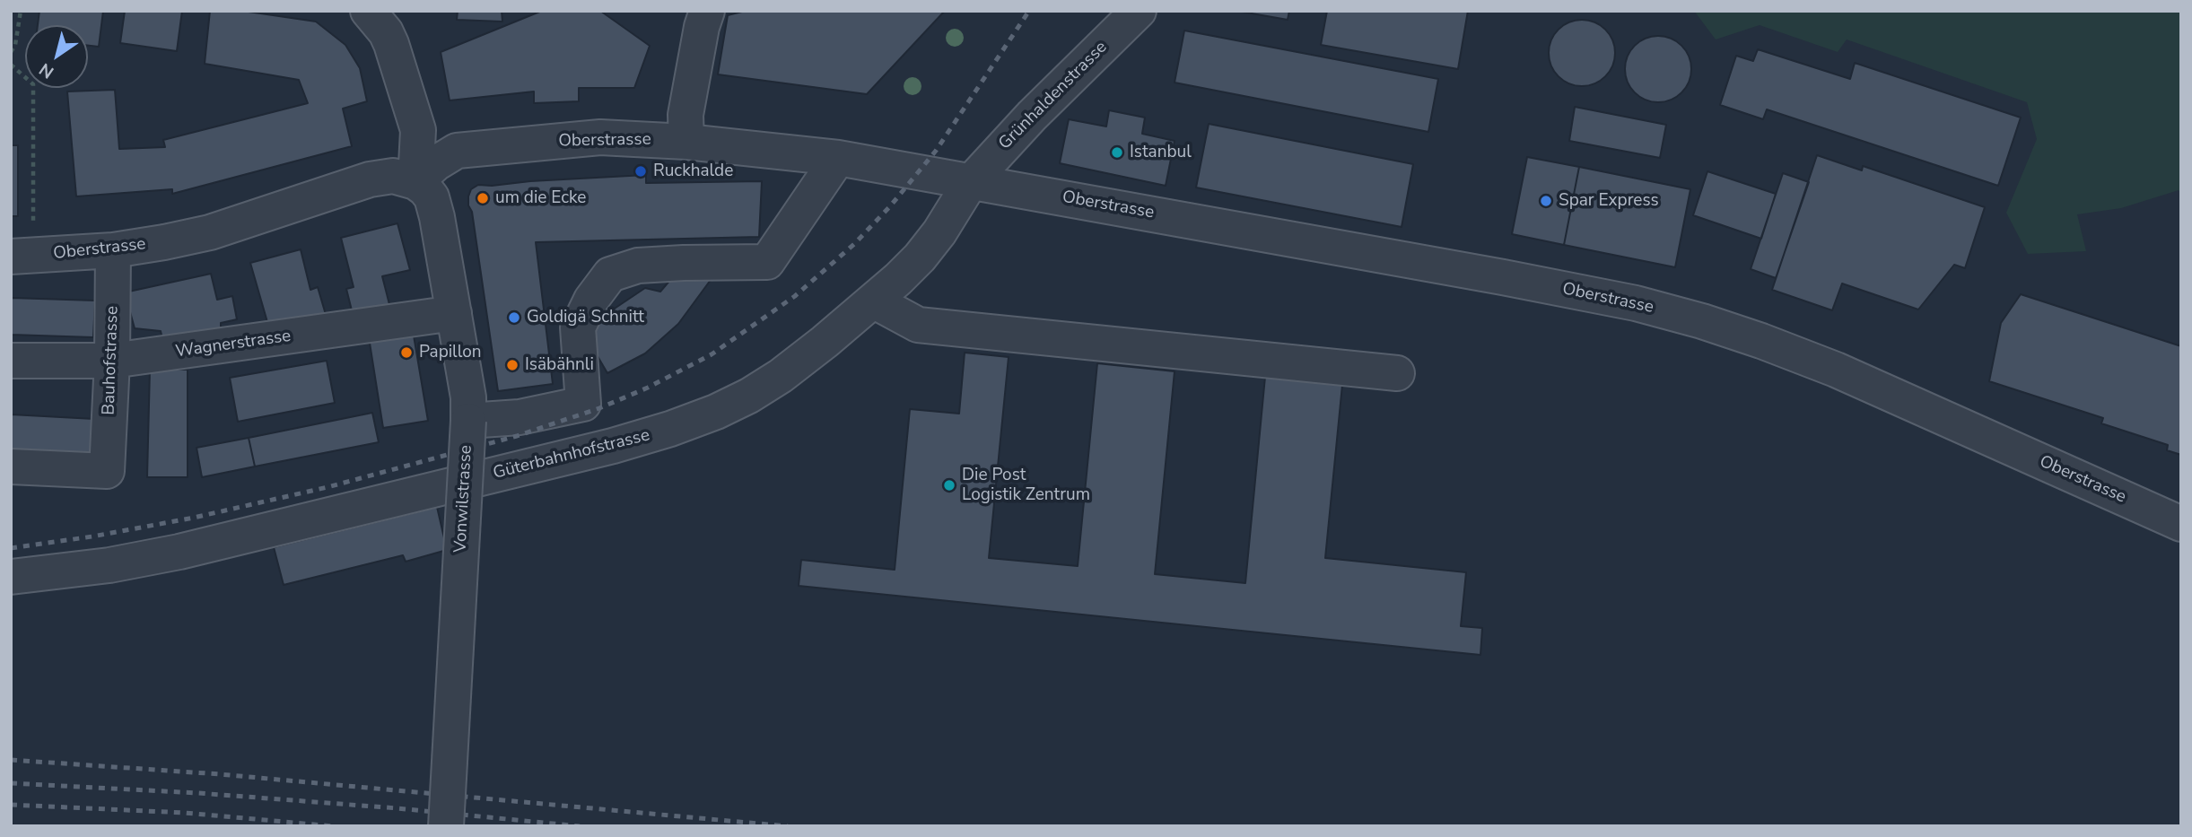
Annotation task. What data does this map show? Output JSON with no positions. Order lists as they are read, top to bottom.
{
  "streets": {
    "street": [
      "Grünhaldenstrasse",
      "Oberstrasse",
      "Wagnerstrasse",
      "Bauhofstrasse",
      "Güterbahnhofstrasse",
      "Vonwilstrasse"
    ]
  },
  "crossings": [
    ["Grünhaldenstrasse", "Oberstrasse"],
    ["Grünhaldenstrasse", "Güterbahnhofstrasse"],
    ["Oberstrasse", "Bauhofstrasse"],
    ["Oberstrasse", "Güterbahnhofstrasse"],
    ["Oberstrasse", "Vonwilstrasse"],
    ["Wagnerstrasse", "Bauhofstrasse"],
    ["Wagnerstrasse", "Vonwilstrasse"]
  ],
  "places": [
    "Istanbul",
    "Ruckhalde",
    "um die Ecke",
    "Spar Express",
    "Goldigä Schnitt",
    "Papillon",
    "Isäbähnli",
    "Die Post Logistik Zentrum"
  ],
  "north": "bottom left"
}
